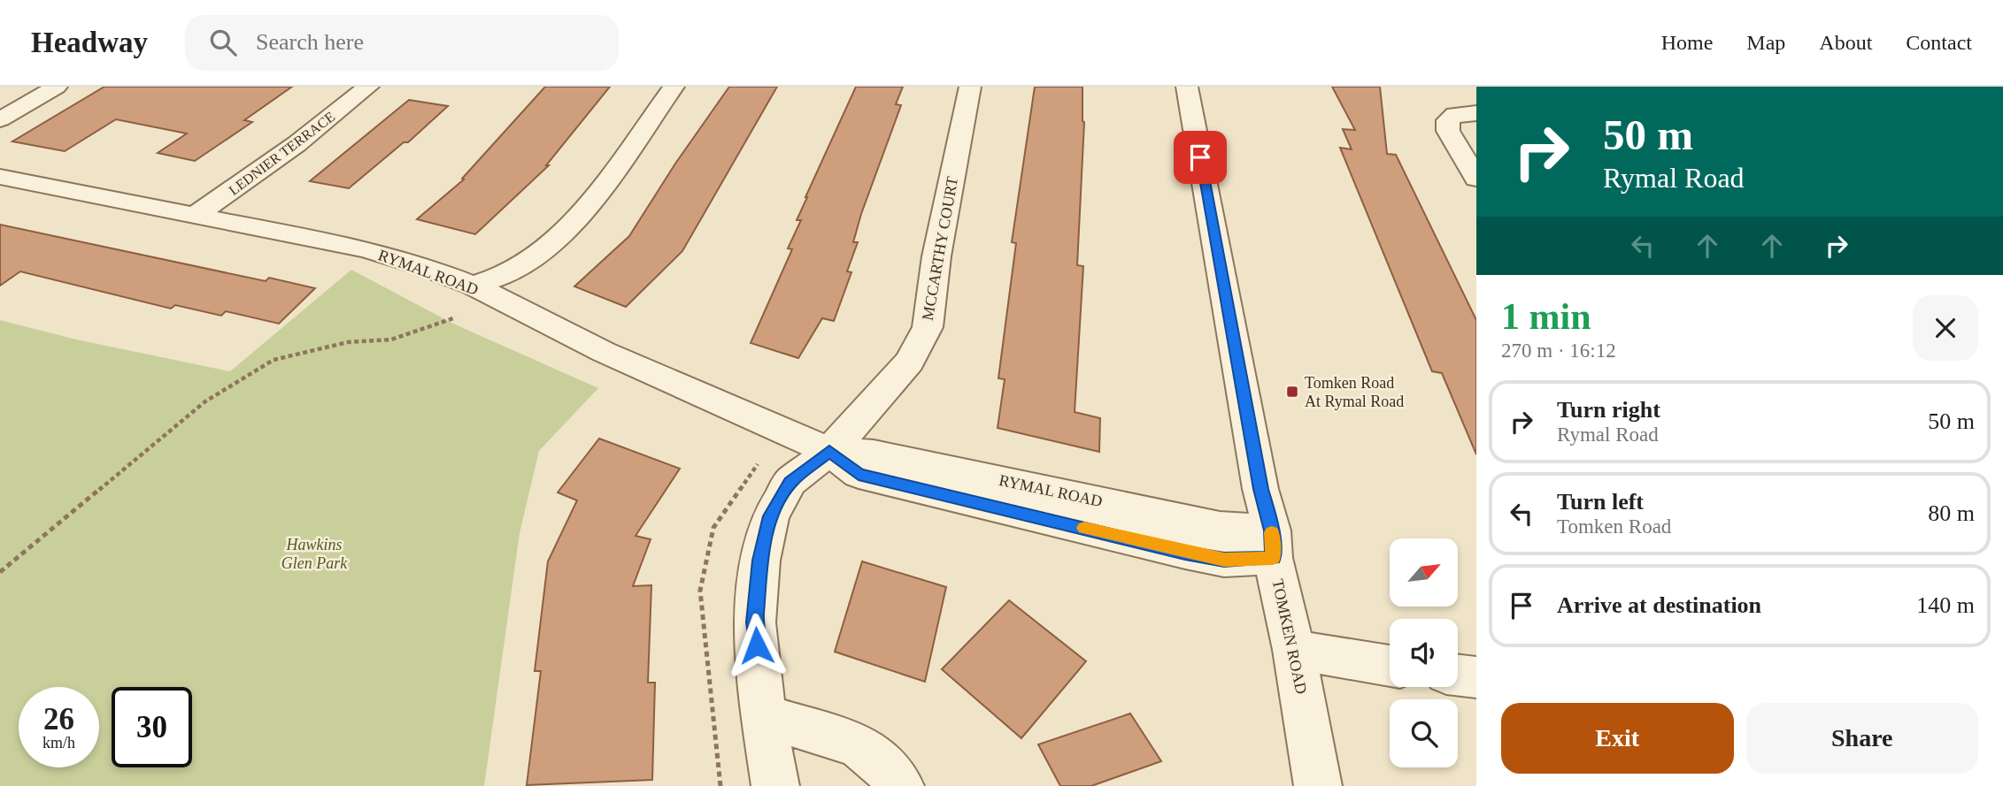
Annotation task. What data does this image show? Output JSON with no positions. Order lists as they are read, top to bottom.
{
  "streets": {
    "street": [
      "LEDNIER TERRACE",
      "MCCARTHY COURT",
      "RYMAL ROAD",
      "TOMKEN ROAD"
    ]
  },
  "crossings": [
    ["LEDNIER TERRACE", "RYMAL ROAD"],
    ["MCCARTHY COURT", "RYMAL ROAD"],
    ["RYMAL ROAD", "TOMKEN ROAD"]
  ],
  "parks": ["Hawkins Glen Park"],
  "places": {
    "transit": ["Tomken Road At Rymal Road"]
  },
  "north": "top right",
  "page": {
    "header": "Headway",
    "search": "Search here",
    "nav": [
      "Home",
      "Map",
      "About",
      "Contact"
    ],
    "turn": ["50 m", "Rymal Road"],
    "heading": ["1 min", "270 m · 16:12"],
    "list": [
      {
        "name": "Turn right",
        "note": "Rymal Road",
        "value": "50 m"
      },
      {
        "name": "Turn left",
        "note": "Tomken Road",
        "value": "80 m"
      },
      {
        "name": "Arrive at destination",
        "value": "140 m"
      }
    ],
    "speed": "26 km/h",
    "limit": "30",
    "buttons": ["Exit", "Share"]
  }
}
